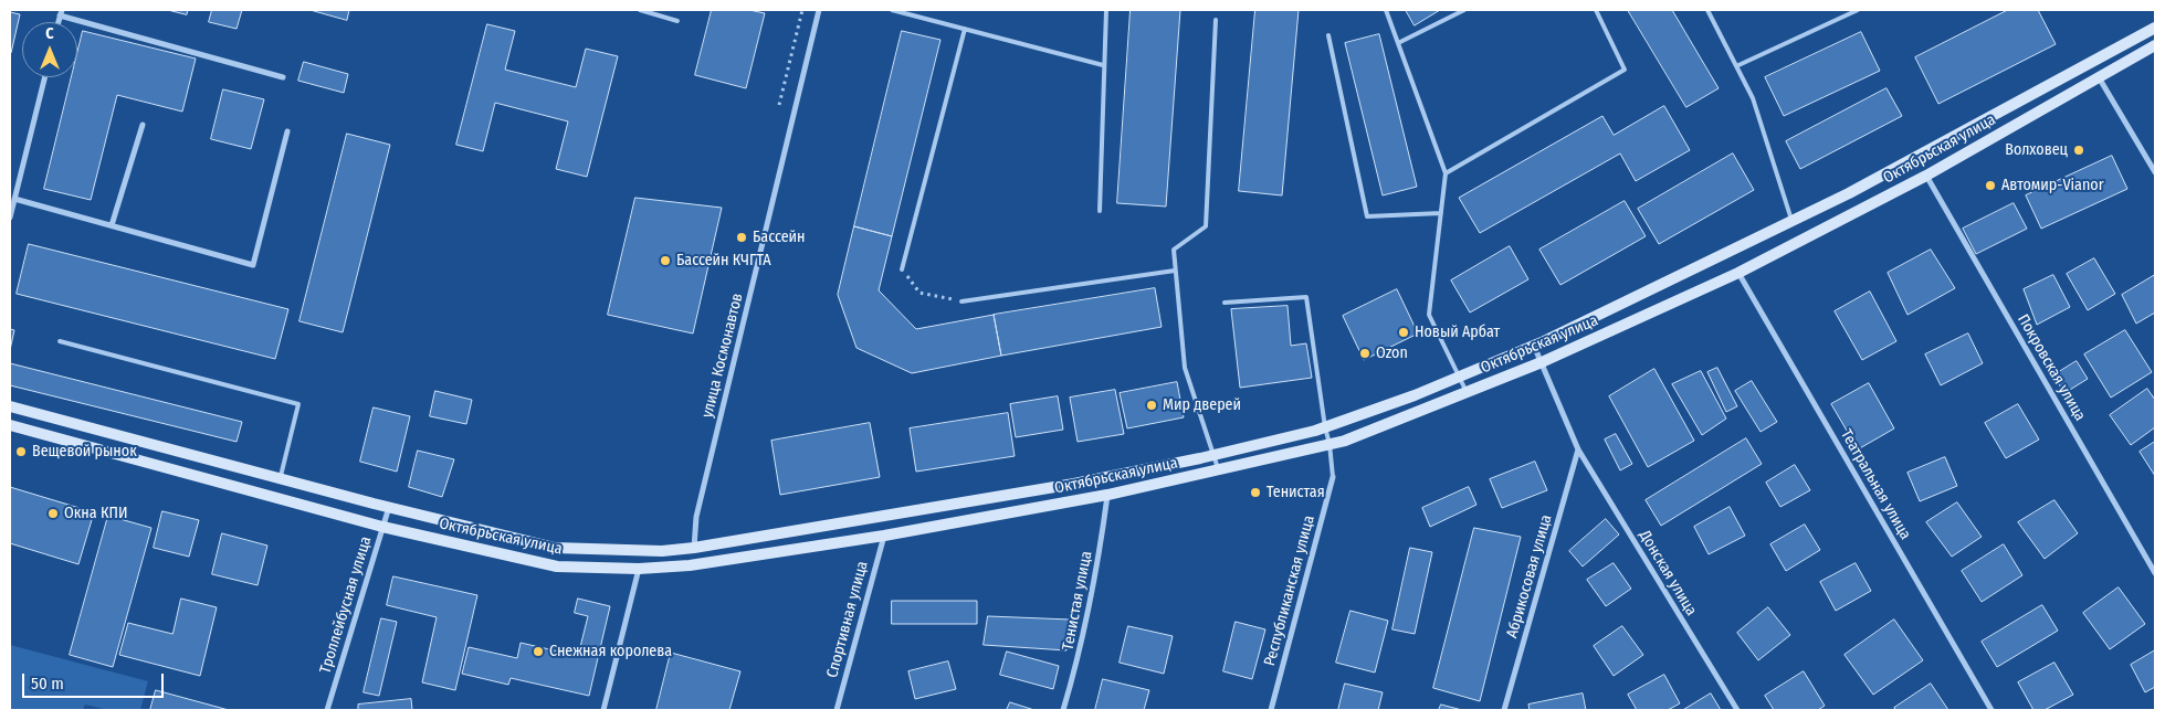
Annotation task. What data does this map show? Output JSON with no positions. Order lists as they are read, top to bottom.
{
  "streets": {
    "main road": ["Октябрьская улица"],
    "street": [
      "улица Космонавтов",
      "Покровская улица",
      "Театральная улица",
      "Донская улица",
      "Абрикосовая улица",
      "Республиканская улица",
      "Тенистая улица",
      "Троллейбусная улица",
      "Спортивная улица"
    ]
  },
  "crossings": [
    ["Октябрьская улица", "улица Космонавтов"],
    ["Октябрьская улица", "Покровская улица"],
    ["Октябрьская улица", "Театральная улица"],
    ["Октябрьская улица", "Донская улица"],
    ["Октябрьская улица", "Тенистая улица"],
    ["Октябрьская улица", "Троллейбусная улица"],
    ["Октябрьская улица", "Спортивная улица"],
    ["Донская улица", "Абрикосовая улица"]
  ],
  "places": [
    "Волховец",
    "Автомир-Vianor",
    "Бассейн",
    "Бассейн КЧГТА",
    "Новый Арбат",
    "Ozon",
    "Мир дверей",
    "Вещевой рынок",
    "Тенистая",
    "Окна КПИ",
    "Снежная королева"
  ],
  "scale_bar": "50 m",
  "north": "top"
}
